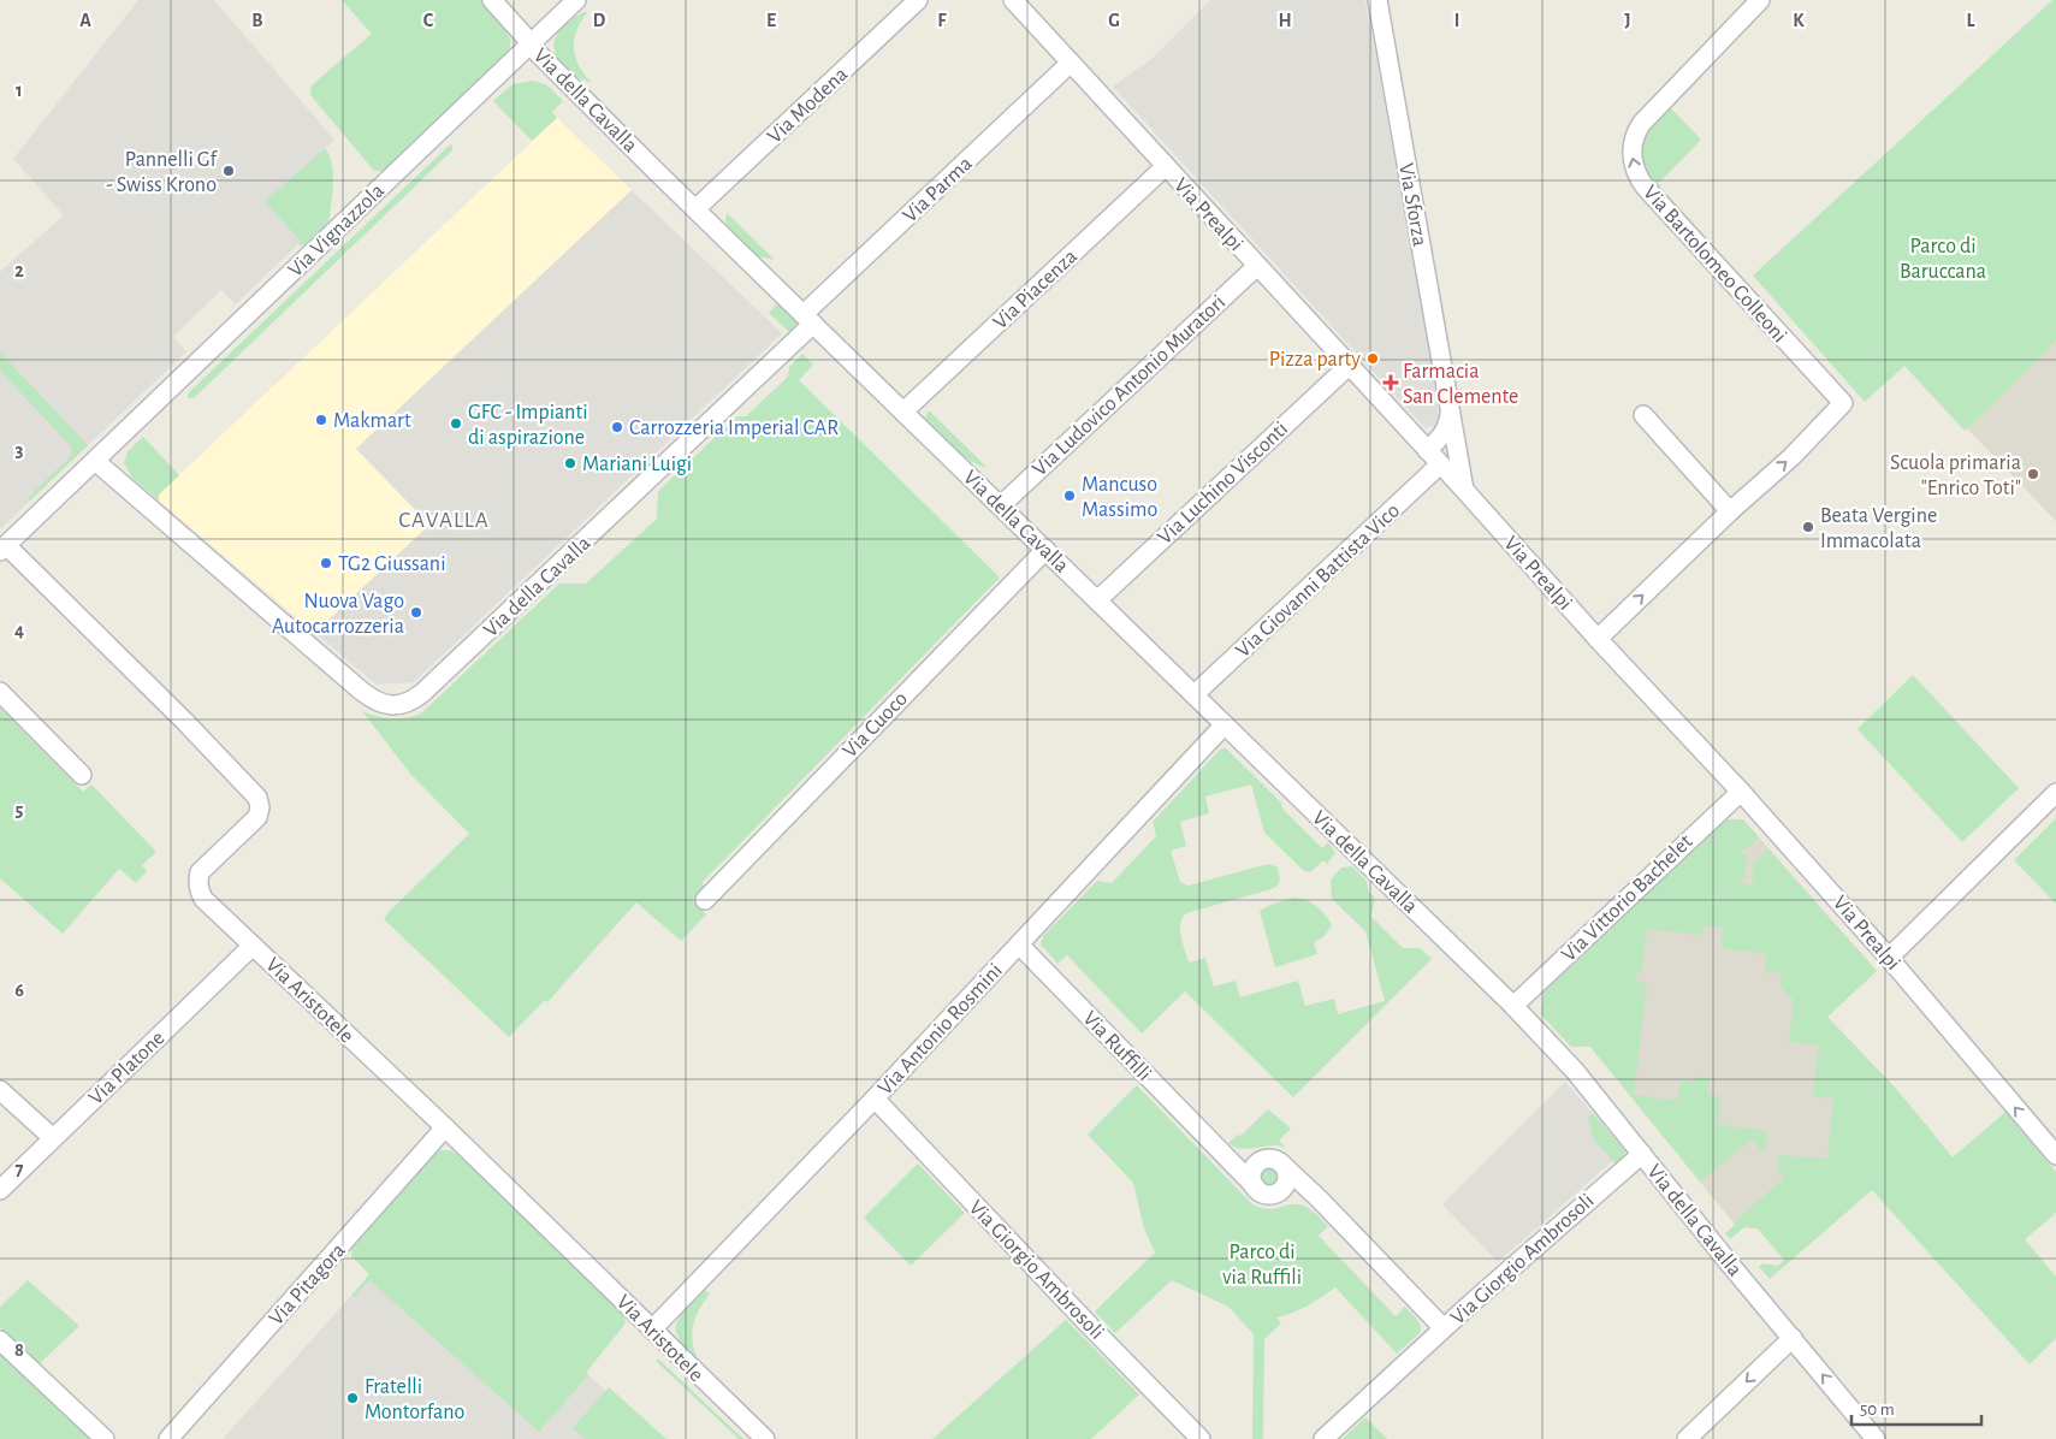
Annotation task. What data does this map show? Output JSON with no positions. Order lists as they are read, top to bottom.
{
  "streets": {
    "street": [
      "Via della Cavalla",
      "Via Modena",
      "Via Parma",
      "Via Sforza",
      "Via Prealpi",
      "Via Vignazzola",
      "Via Bartolomeo Colleoni",
      "Via Piacenza",
      "Via Ludovico Antonio Muratori",
      "Via Luchino Visconti",
      "Via Giovanni Battista Vico",
      "Via Cuoco",
      "Via Vittorio Bachelet",
      "Via Aristotele",
      "Via Antonio Rosmini",
      "Via Ruffilli",
      "Via Platone",
      "Via Giorgio Ambrosoli",
      "Via Pitagora"
    ]
  },
  "crossings": [
    ["Via della Cavalla", "Via Modena"],
    ["Via della Cavalla", "Via Parma"],
    ["Via della Cavalla", "Via Vignazzola"],
    ["Via della Cavalla", "Via Piacenza"],
    ["Via della Cavalla", "Via Ludovico Antonio Muratori"],
    ["Via della Cavalla", "Via Luchino Visconti"],
    ["Via della Cavalla", "Via Giovanni Battista Vico"],
    ["Via della Cavalla", "Via Cuoco"],
    ["Via della Cavalla", "Via Vittorio Bachelet"],
    ["Via della Cavalla", "Via Antonio Rosmini"],
    ["Via della Cavalla", "Via Giorgio Ambrosoli"],
    ["Via Parma", "Via Prealpi"],
    ["Via Sforza", "Via Prealpi"],
    ["Via Prealpi", "Via Bartolomeo Colleoni"],
    ["Via Prealpi", "Via Piacenza"],
    ["Via Prealpi", "Via Ludovico Antonio Muratori"],
    ["Via Prealpi", "Via Luchino Visconti"],
    ["Via Prealpi", "Via Giovanni Battista Vico"],
    ["Via Prealpi", "Via Vittorio Bachelet"],
    ["Via Vignazzola", "Via Aristotele"],
    ["Via Aristotele", "Via Antonio Rosmini"],
    ["Via Aristotele", "Via Platone"],
    ["Via Aristotele", "Via Pitagora"],
    ["Via Antonio Rosmini", "Via Ruffilli"],
    ["Via Antonio Rosmini", "Via Giorgio Ambrosoli"]
  ],
  "districts": ["CAVALLA"],
  "parks": ["Parco di Baruccana", "Parco di via Ruffili"],
  "places": {
    "other": [
      "Pannelli Gf - Swiss Krono",
      "Pizza party",
      "Makmart",
      "GFC - Impianti di aspirazione",
      "Carrozzeria Imperial CAR",
      "Mariani Luigi",
      "Scuola primaria \"Enrico Toti\"",
      "Mancuso Massimo",
      "Beata Vergine Immacolata",
      "TG2 Giussani",
      "Nuova Vago Autocarrozzeria",
      "Fratelli Montorfano"
    ],
    "health": ["Farmacia San Clemente"]
  },
  "scale_bar": "50 m",
  "grid": {
    "columns": [
      "A",
      "B",
      "C",
      "D",
      "E",
      "F",
      "G",
      "H",
      "I",
      "J",
      "K",
      "L"
    ],
    "rows": [
      "1",
      "2",
      "3",
      "4",
      "5",
      "6",
      "7",
      "8"
    ]
  }
}
